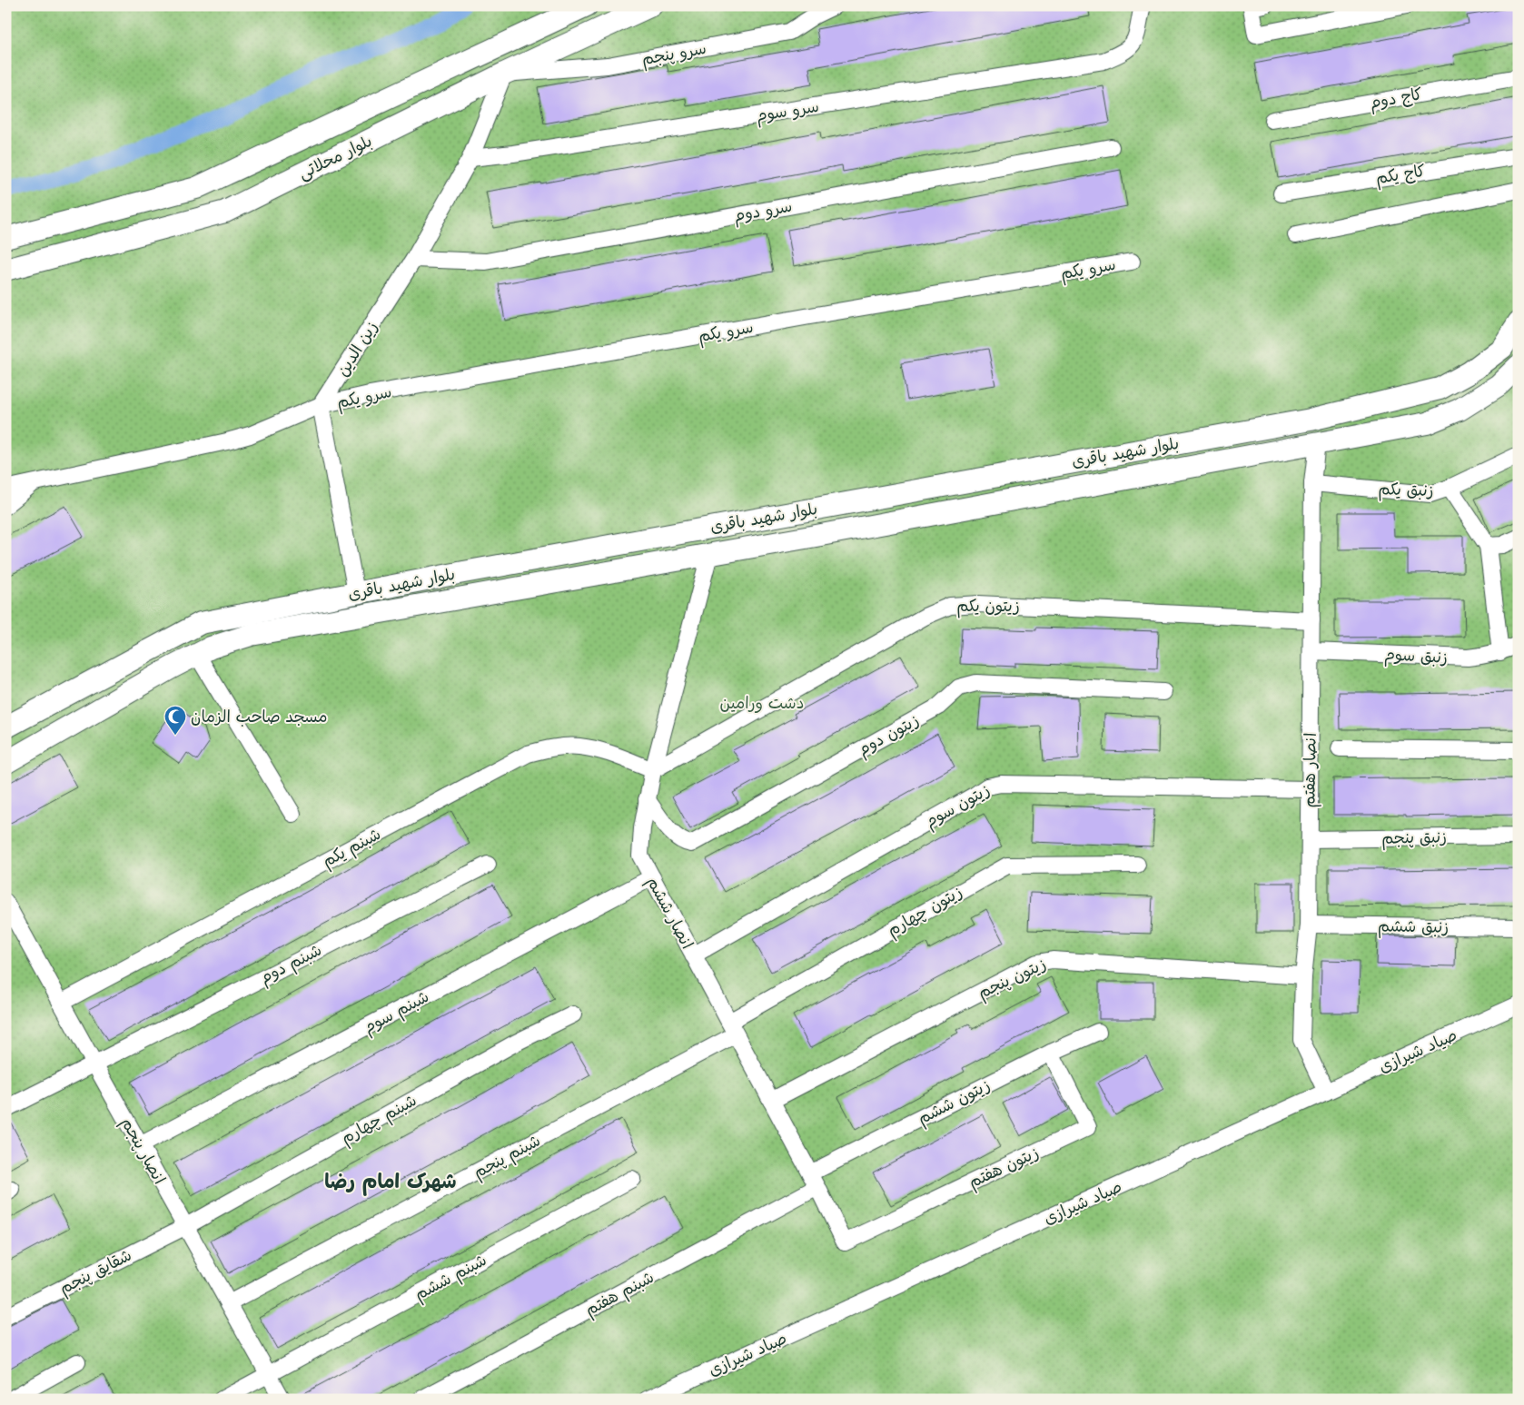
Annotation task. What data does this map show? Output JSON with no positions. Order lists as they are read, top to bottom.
{
  "streets": {
    "street": [
      "سرو پنجم",
      "کاج دوم",
      "سرو سوم",
      "بلوار محلاتی",
      "کاج یکم",
      "سرو دوم",
      "سرو یکم",
      "زین الدین",
      "بلوار شهید باقری",
      "زنبق یکم",
      "زیتون یکم",
      "زنبق سوم",
      "زیتون دوم",
      "انصار هفتم",
      "زیتون سوم",
      "زنبق پنجم",
      "شبنم یکم",
      "زیتون چهارم",
      "انصار ششم",
      "زنبق ششم",
      "شبنم دوم",
      "زیتون پنجم",
      "شبنم سوم",
      "صیاد شیرازی",
      "زیتون ششم",
      "شبنم چهارم",
      "انصار پنجم",
      "شبنم پنجم",
      "زیتون هفتم",
      "شقایق پنجم",
      "شبنم ششم",
      "شبنم هفتم"
    ]
  },
  "crossings": [
    ["سرو پنجم", "بلوار محلاتی"],
    ["سرو پنجم", "زین الدین"],
    ["سرو سوم", "زین الدین"],
    ["بلوار محلاتی", "زین الدین"],
    ["سرو دوم", "زین الدین"],
    ["سرو یکم", "زین الدین"],
    ["بلوار شهید باقری", "انصار هفتم"],
    ["بلوار شهید باقری", "انصار ششم"],
    ["زنبق یکم", "انصار هفتم"],
    ["زیتون یکم", "انصار هفتم"],
    ["زیتون یکم", "شبنم یکم"],
    ["زیتون یکم", "انصار ششم"],
    ["زنبق سوم", "انصار هفتم"],
    ["زیتون دوم", "انصار ششم"],
    ["انصار هفتم", "زیتون سوم"],
    ["انصار هفتم", "زنبق پنجم"],
    ["انصار هفتم", "زنبق ششم"],
    ["انصار هفتم", "زیتون پنجم"],
    ["انصار هفتم", "صیاد شیرازی"],
    ["زیتون سوم", "انصار ششم"],
    ["شبنم یکم", "انصار ششم"],
    ["شبنم یکم", "انصار پنجم"],
    ["زیتون چهارم", "انصار ششم"],
    ["زیتون چهارم", "شبنم پنجم"],
    ["انصار ششم", "زیتون پنجم"],
    ["انصار ششم", "شبنم سوم"],
    ["انصار ششم", "زیتون ششم"],
    ["انصار ششم", "شبنم پنجم"],
    ["انصار ششم", "زیتون هفتم"],
    ["انصار ششم", "شبنم هفتم"],
    ["شبنم دوم", "انصار پنجم"],
    ["شبنم سوم", "انصار پنجم"],
    ["زیتون ششم", "زیتون هفتم"],
    ["زیتون ششم", "شبنم هفتم"],
    ["شبنم چهارم", "انصار پنجم"],
    ["شبنم چهارم", "شقایق پنجم"],
    ["انصار پنجم", "شبنم پنجم"],
    ["انصار پنجم", "شقایق پنجم"],
    ["انصار پنجم", "شبنم ششم"]
  ],
  "districts": ["شهرک امام رضا"],
  "parks": ["دشت ورامین"],
  "places": {
    "mosque": ["مسجد صاحب الزمان"]
  }
}
